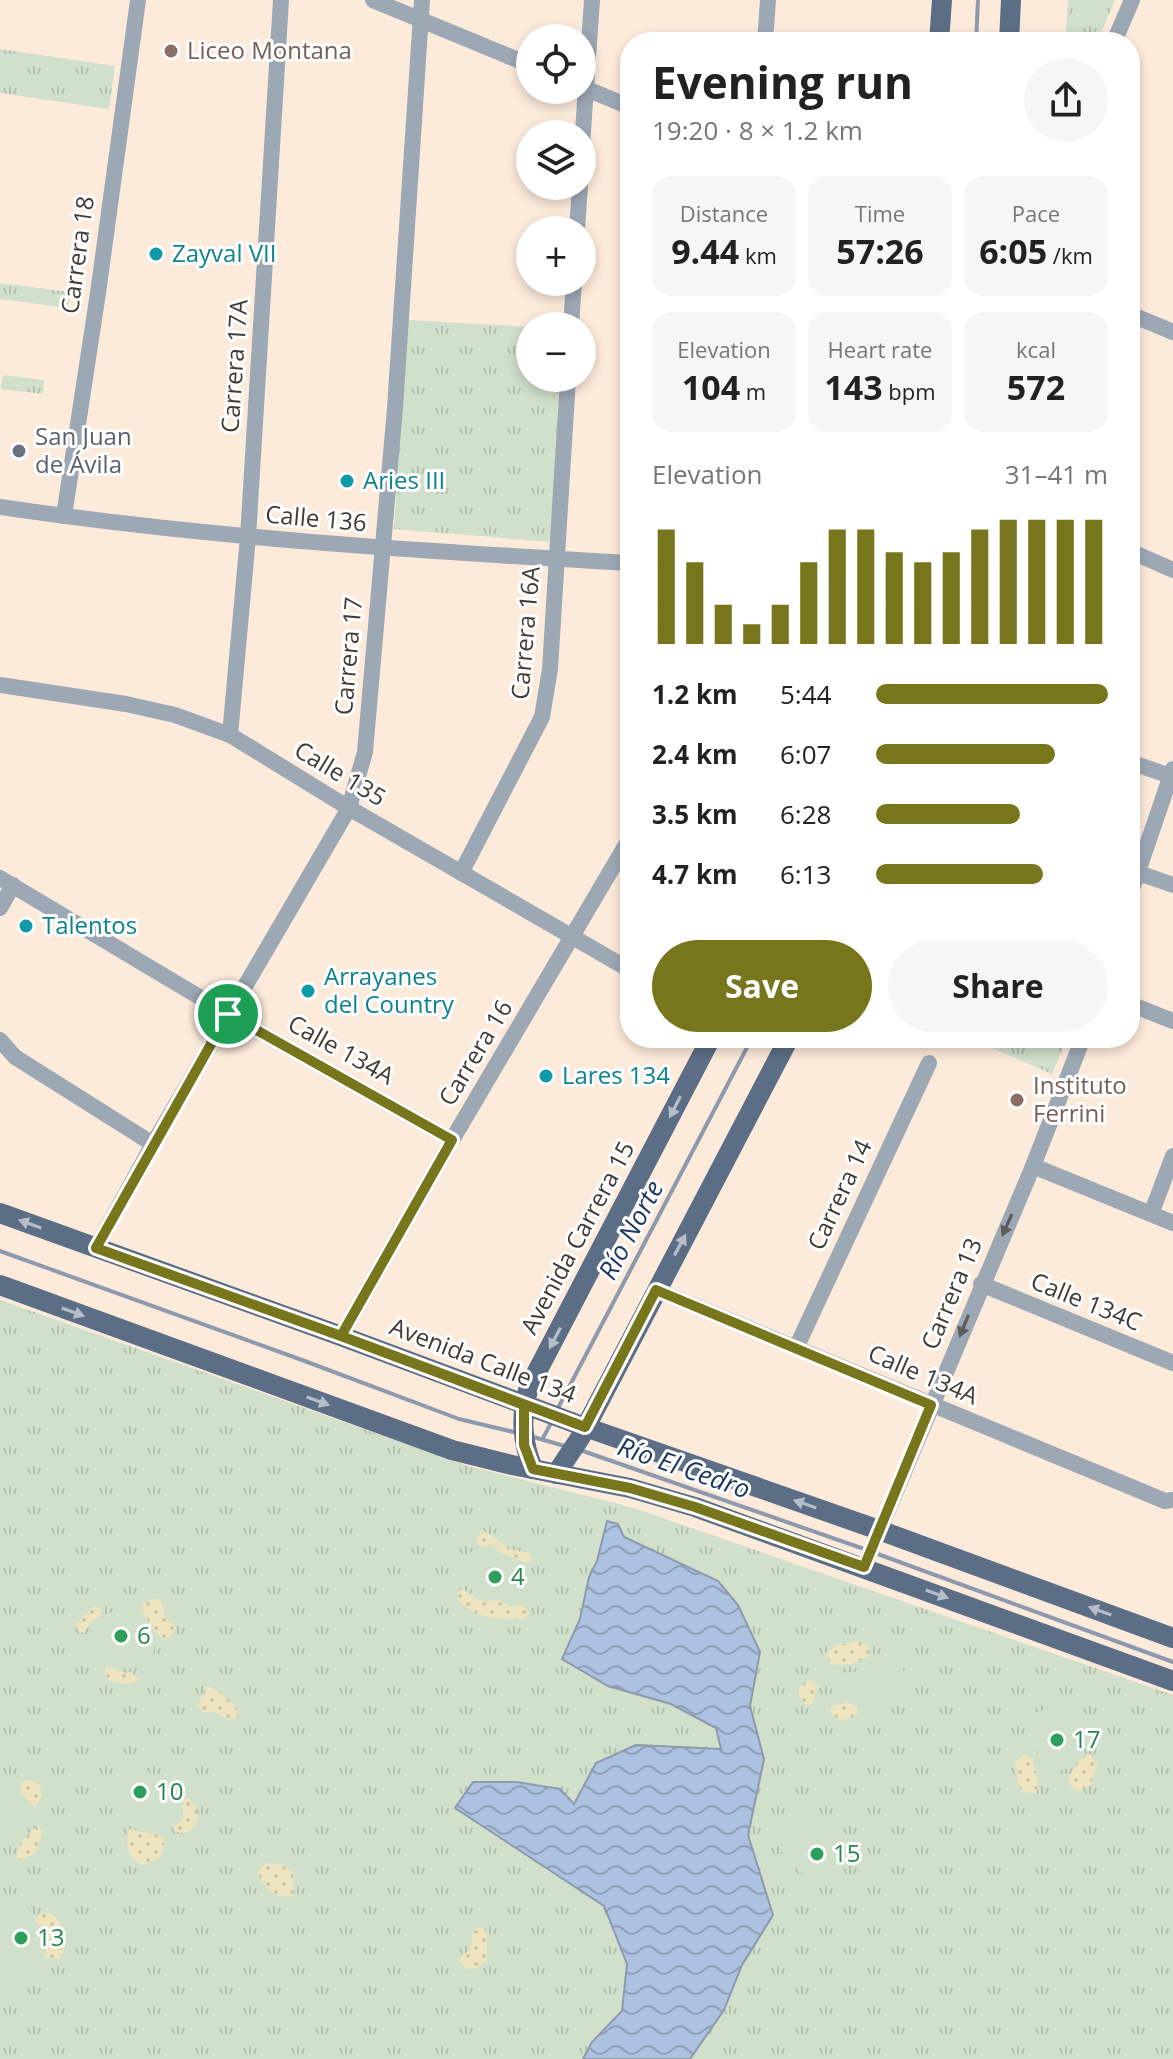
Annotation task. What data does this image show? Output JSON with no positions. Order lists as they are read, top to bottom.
{
  "streets": {
    "main road": ["Avenida Carrera 15", "Avenida Calle 134"],
    "street": [
      "Carrera 18",
      "Carrera 17A",
      "Calle 136",
      "Carrera 16A",
      "Carrera 17",
      "Calle 135",
      "Calle 134A",
      "Carrera 16",
      "Carrera 14",
      "Carrera 13",
      "Calle 134C"
    ]
  },
  "crossings": [
    ["Carrera 18", "Calle 136"],
    ["Carrera 17A", "Calle 136"],
    ["Carrera 17A", "Calle 135"],
    ["Calle 136", "Carrera 16A"],
    ["Calle 136", "Carrera 17"],
    ["Carrera 16A", "Calle 135"],
    ["Carrera 17", "Calle 135"],
    ["Carrera 17", "Calle 134A"],
    ["Carrera 17", "Avenida Calle 134"],
    ["Calle 135", "Carrera 16"],
    ["Calle 134A", "Carrera 16"],
    ["Calle 134A", "Carrera 14"],
    ["Calle 134A", "Carrera 13"],
    ["Carrera 16", "Avenida Calle 134"],
    ["Avenida Carrera 15", "Avenida Calle 134"],
    ["Carrera 13", "Calle 134C"],
    ["Carrera 13", "Avenida Calle 134"]
  ],
  "one_way": ["Carrera 13"],
  "water": ["Río Norte", "Río El Cedro"],
  "places": [
    "Liceo Montana",
    "Zayval VII",
    "San Juan de Ávila",
    "Aries III",
    "Talentos",
    "Arrayanes del Country",
    "Lares 134",
    "Instituto Ferrini",
    "4",
    "6",
    "17",
    "10",
    "15",
    "13"
  ],
  "page": {
    "map_buttons": ["+", "−"],
    "heading": ["Evening run", "19:20 · 8 × 1.2 km"],
    "stats": [
      ["Distance", "9.44 km"],
      ["Time", "57:26"],
      ["Pace", "6:05 /km"],
      ["Elevation", "104 m"],
      ["Heart rate", "143 bpm"],
      ["kcal", "572"]
    ],
    "chart": ["Elevation", "31–41 m"],
    "list": [
      {
        "name": "1.2 km",
        "note": "5:44"
      },
      {
        "name": "2.4 km",
        "note": "6:07"
      },
      {
        "name": "3.5 km",
        "note": "6:28"
      },
      {
        "name": "4.7 km",
        "note": "6:13"
      }
    ],
    "buttons": ["Save", "Share"]
  }
}
